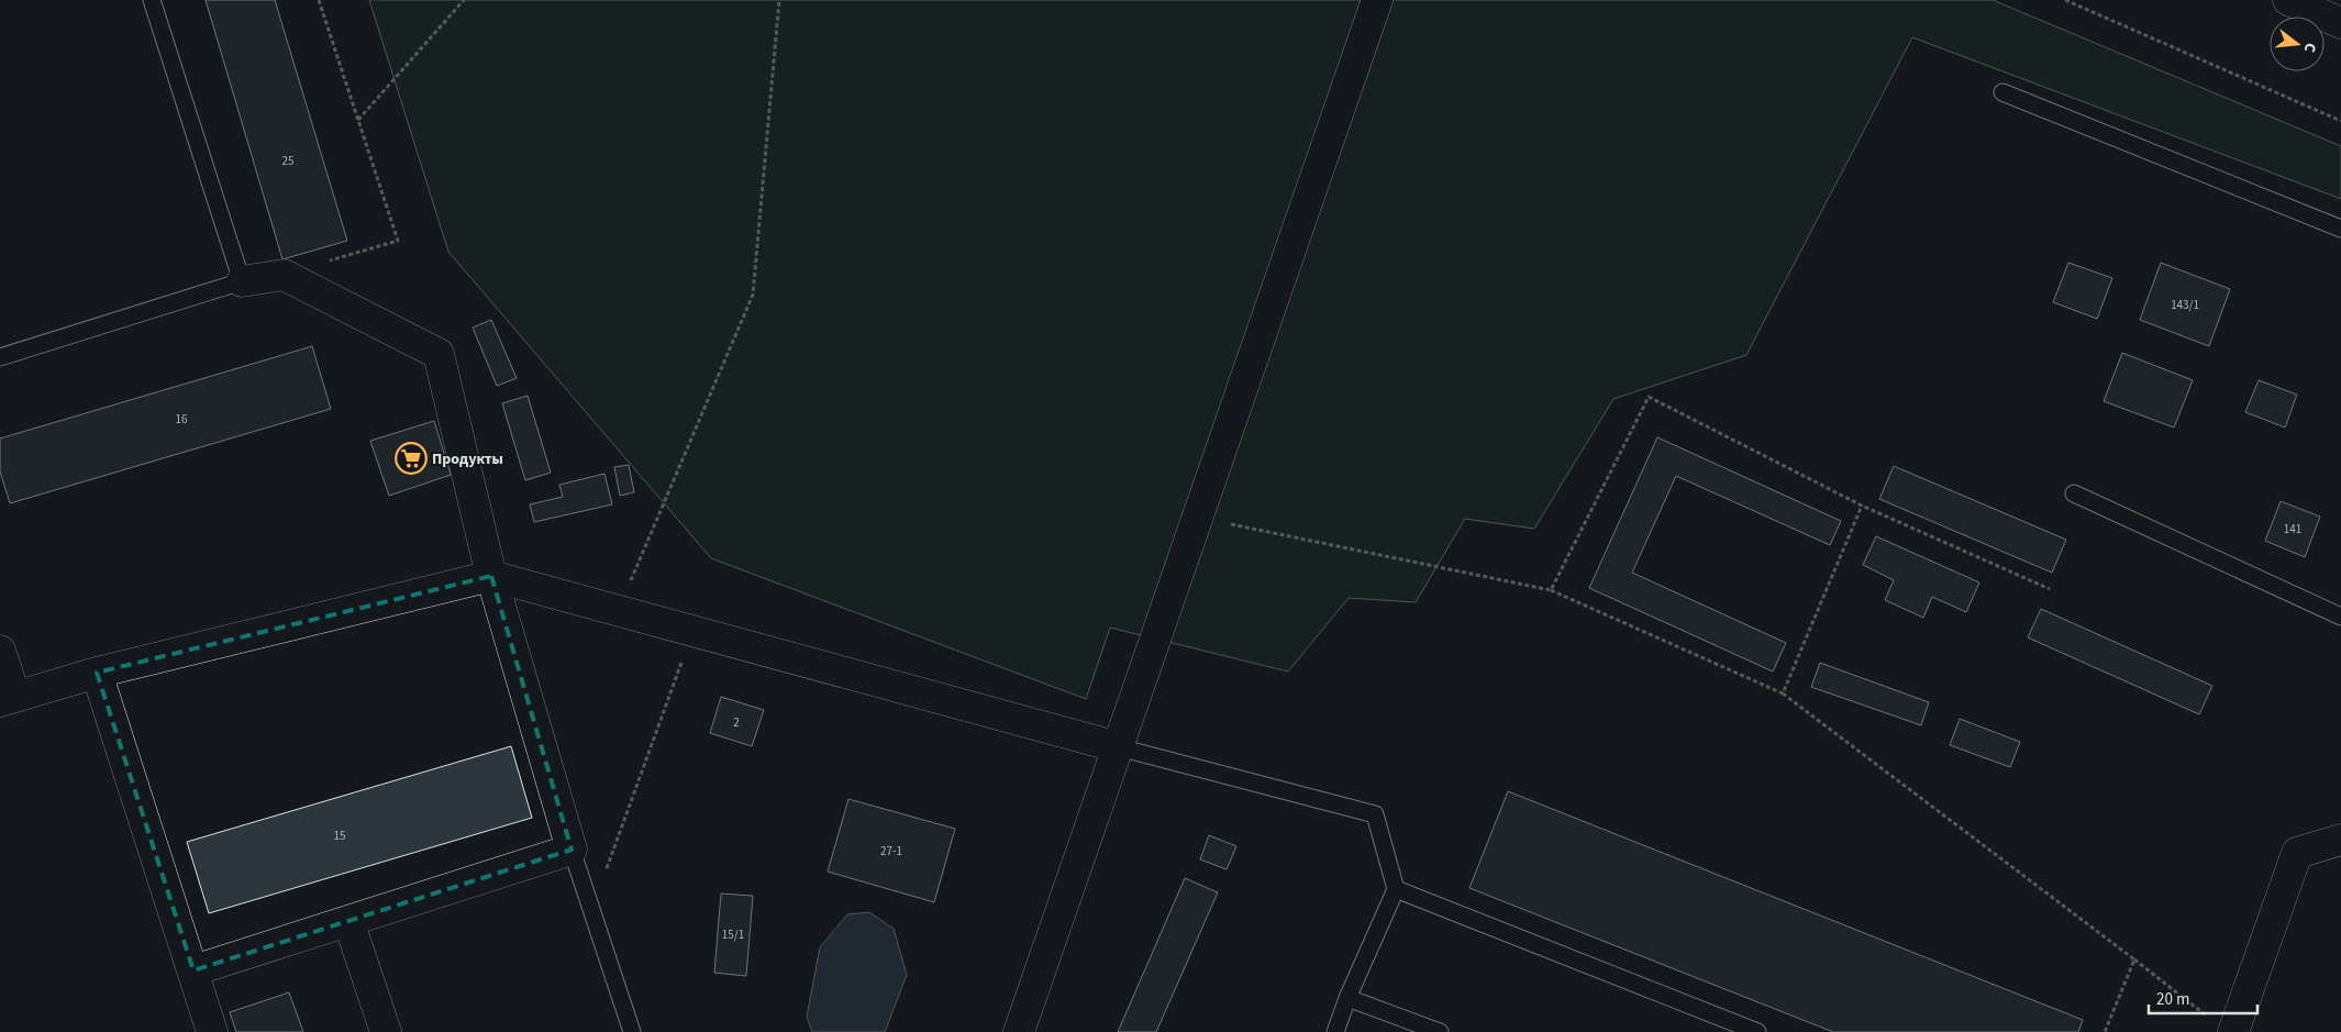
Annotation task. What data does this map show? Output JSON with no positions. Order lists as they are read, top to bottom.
{
  "places": {
    "supermarket": ["Продукты"]
  },
  "house_numbers": [
    "25",
    "143/1",
    "16",
    "141",
    "2",
    "15",
    "27-1",
    "15/1"
  ],
  "scale_bar": "20 m",
  "north": "right"
}
